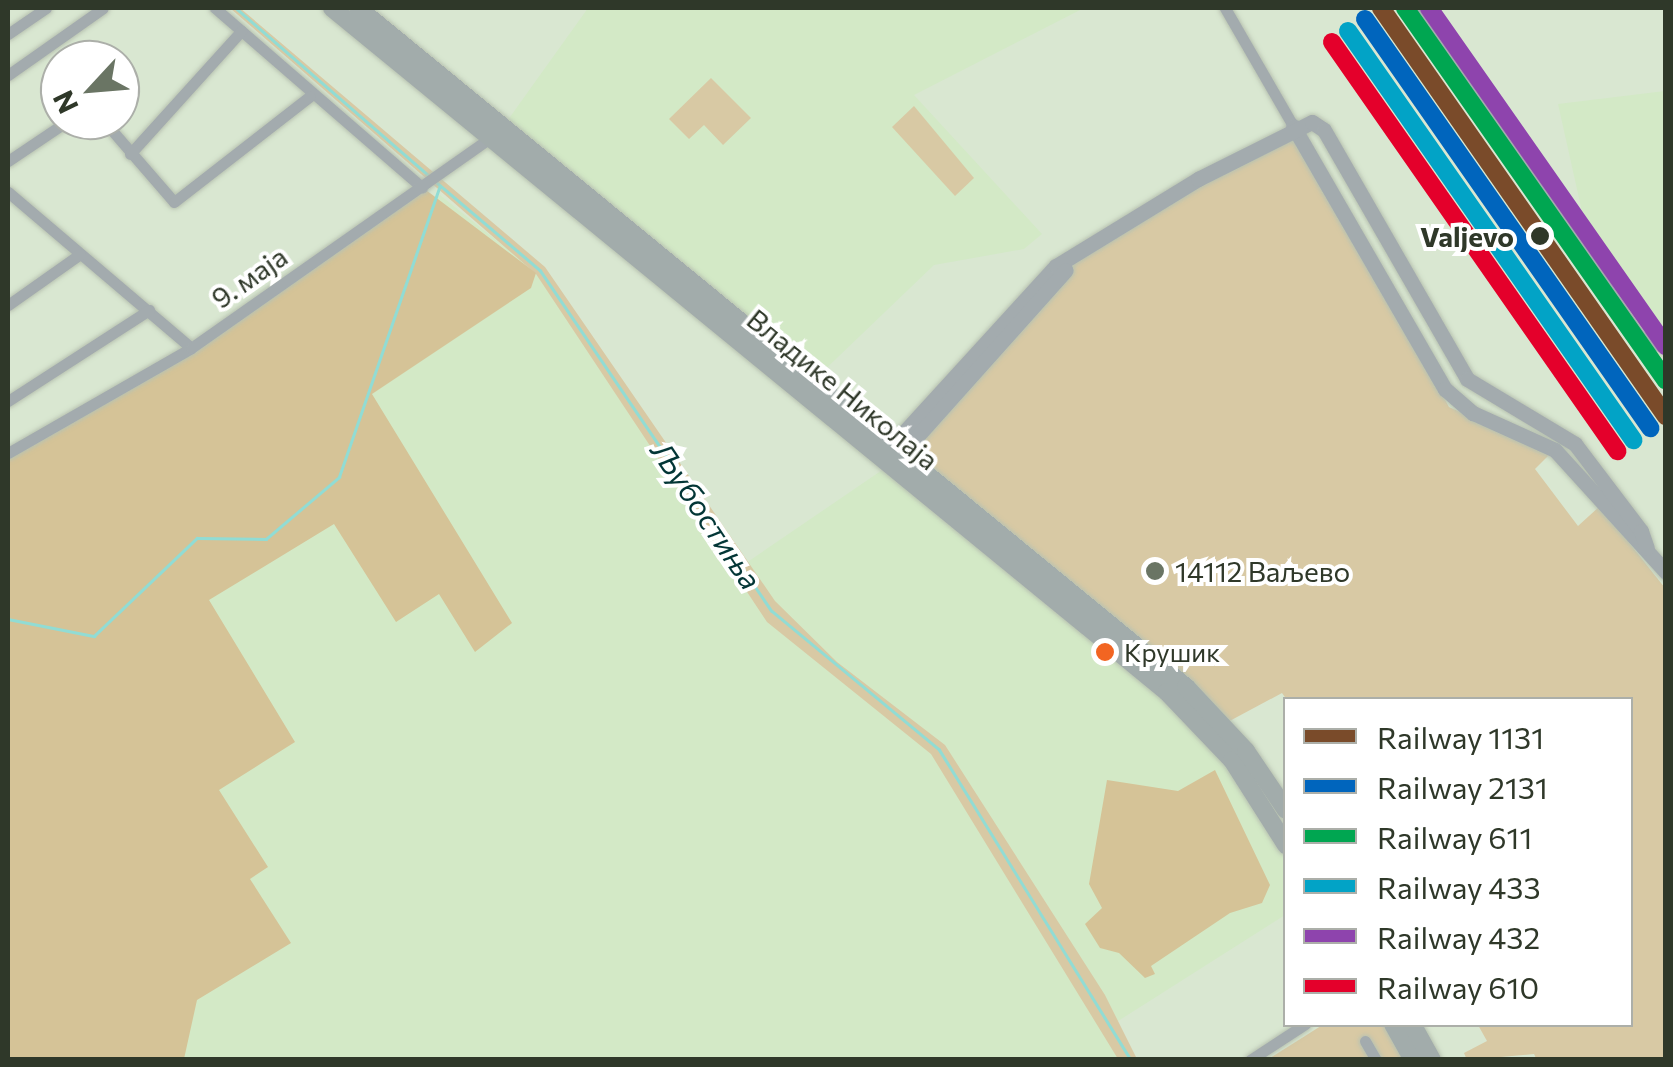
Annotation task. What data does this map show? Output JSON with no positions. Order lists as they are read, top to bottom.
{
  "streets": {
    "main road": ["Владике Николаја"],
    "street": ["9. маја"]
  },
  "crossings": [
    ["9. маја", "Владике Николаја"]
  ],
  "water": ["Љубостиња"],
  "places": ["Valjevo", "14112 Ваљево", "Крушик"],
  "lines": [
    "rail line 1131",
    "rail line 611",
    "rail line 432",
    "rail line 2131",
    "rail line 433",
    "rail line 610"
  ],
  "legend": [
    "Railway 1131",
    "Railway 2131",
    "Railway 611",
    "Railway 433",
    "Railway 432",
    "Railway 610"
  ],
  "north": "bottom left"
}
